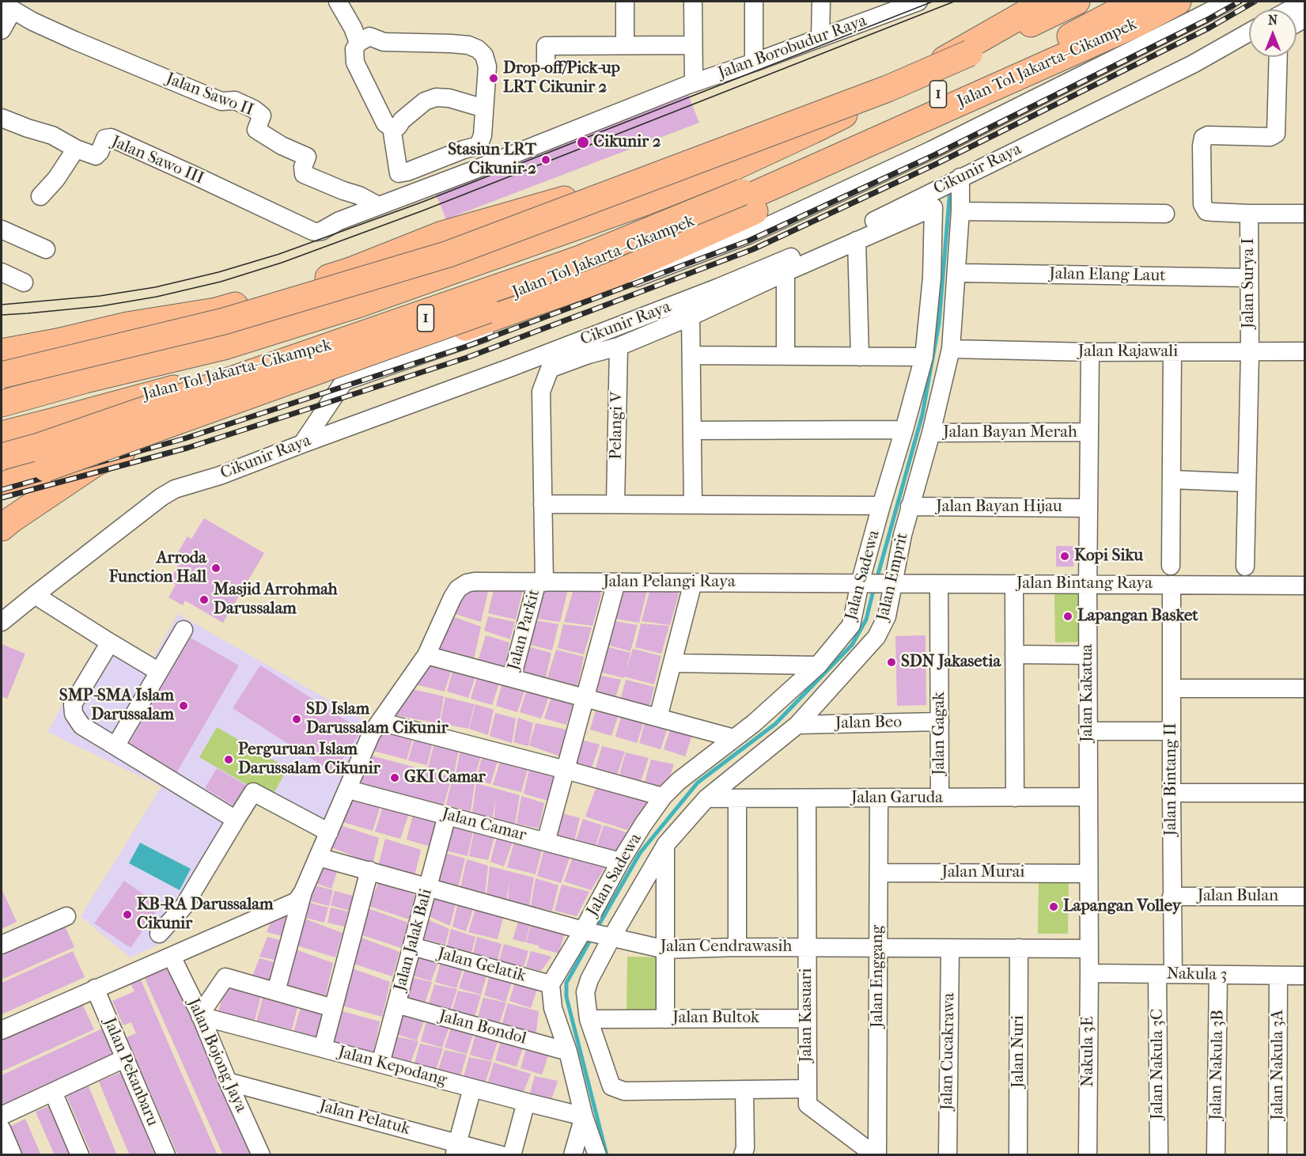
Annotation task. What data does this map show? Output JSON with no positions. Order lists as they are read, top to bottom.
{
  "streets": {
    "highway": ["Jalan Tol Jakarta–Cikampek", "1"],
    "street": [
      "Jalan Borobudur Raya",
      "Jalan Sawo II",
      "Jalan Sawo III",
      "Cikunir Raya",
      "Jalan Elang Laut",
      "Jalan Surya I",
      "Jalan Rajawali",
      "Pelangi V",
      "Jalan Bayan Merah",
      "Jalan Bayan Hijau",
      "Jalan Sadewa",
      "Jalan Emprit",
      "Jalan Pelangi Raya",
      "Jalan Bintang Raya",
      "Jalan Parkit",
      "Jalan Kakatua",
      "Jalan Beo",
      "Jalan Gagak",
      "Jalan Bintang II",
      "Jalan Garuda",
      "Jalan Camar",
      "Jalan Murai",
      "Jalan Bulan",
      "Jalan Jalak Bali",
      "Jalan Cendrawasih",
      "Jalan Gelatik",
      "Nakula 3",
      "Jalan Enggang",
      "Jalan Kasuari",
      "Jalan Bultok",
      "Jalan Bondol",
      "Jalan Cucakrawa",
      "Jalan Nuri",
      "Nakula 3E",
      "Jalan Bojong Jaya",
      "Jalan Nakula 3C",
      "Jalan Nakula 3B",
      "Jalan Nakula 3A",
      "Jalan Kepodang",
      "Jalan Pekanbaru",
      "Jalan Pelatuk"
    ]
  },
  "crossings": [
    ["Jalan Borobudur Raya", "Jalan Sawo II"],
    ["Jalan Borobudur Raya", "Jalan Sawo III"],
    ["Cikunir Raya", "Jalan Emprit"],
    ["Jalan Elang Laut", "Jalan Surya I"],
    ["Jalan Surya I", "Jalan Rajawali"],
    ["Jalan Rajawali", "Jalan Emprit"],
    ["Jalan Rajawali", "Jalan Kakatua"],
    ["Pelangi V", "Jalan Parkit"],
    ["Jalan Bayan Merah", "Jalan Emprit"],
    ["Jalan Bayan Merah", "Jalan Kakatua"],
    ["Jalan Bayan Hijau", "Jalan Emprit"],
    ["Jalan Bayan Hijau", "Jalan Kakatua"],
    ["Jalan Sadewa", "Jalan Emprit"],
    ["Jalan Sadewa", "Jalan Pelangi Raya"],
    ["Jalan Sadewa", "Jalan Bintang Raya"],
    ["Jalan Sadewa", "Jalan Camar"],
    ["Jalan Sadewa", "Jalan Cendrawasih"],
    ["Jalan Emprit", "Jalan Bintang Raya"],
    ["Jalan Emprit", "Jalan Beo"],
    ["Jalan Emprit", "Jalan Garuda"],
    ["Jalan Emprit", "Jalan Cendrawasih"],
    ["Jalan Pelangi Raya", "Jalan Bintang Raya"],
    ["Jalan Pelangi Raya", "Jalan Parkit"],
    ["Jalan Bintang Raya", "Jalan Kakatua"],
    ["Jalan Bintang Raya", "Jalan Gagak"],
    ["Jalan Bintang Raya", "Jalan Bintang II"],
    ["Jalan Kakatua", "Jalan Garuda"],
    ["Jalan Kakatua", "Jalan Murai"],
    ["Jalan Kakatua", "Jalan Cendrawasih"],
    ["Jalan Kakatua", "Nakula 3E"],
    ["Jalan Beo", "Jalan Gagak"],
    ["Jalan Gagak", "Jalan Garuda"],
    ["Jalan Bintang II", "Jalan Bulan"],
    ["Jalan Bintang II", "Nakula 3"],
    ["Jalan Bintang II", "Jalan Nakula 3C"],
    ["Jalan Garuda", "Jalan Enggang"],
    ["Jalan Garuda", "Jalan Kasuari"],
    ["Jalan Camar", "Jalan Jalak Bali"],
    ["Jalan Murai", "Jalan Enggang"],
    ["Jalan Jalak Bali", "Jalan Cendrawasih"],
    ["Jalan Jalak Bali", "Jalan Gelatik"],
    ["Jalan Jalak Bali", "Jalan Bondol"],
    ["Jalan Jalak Bali", "Jalan Kepodang"],
    ["Jalan Cendrawasih", "Jalan Enggang"],
    ["Jalan Cendrawasih", "Jalan Kasuari"],
    ["Jalan Cendrawasih", "Jalan Bultok"],
    ["Jalan Cendrawasih", "Jalan Cucakrawa"],
    ["Jalan Cendrawasih", "Jalan Nuri"],
    ["Jalan Cendrawasih", "Nakula 3E"],
    ["Nakula 3", "Nakula 3E"],
    ["Nakula 3", "Jalan Nakula 3C"],
    ["Nakula 3", "Jalan Nakula 3B"],
    ["Nakula 3", "Jalan Nakula 3A"],
    ["Jalan Kasuari", "Jalan Bultok"],
    ["Jalan Bojong Jaya", "Jalan Kepodang"],
    ["Jalan Bojong Jaya", "Jalan Pelatuk"]
  ],
  "places": [
    "Drop-off/Pick-up LRT Cikunir 2",
    "Cikunir 2",
    "Stasiun LRT Cikunir 2",
    "Kopi Siku",
    "Arroda Function Hall",
    "Masjid Arrohmah Darussalam",
    "Lapangan Basket",
    "SDN Jakasetia",
    "SMP-SMA Islam Darussalam",
    "SD Islam Darussalam Cikunir",
    "Perguruan Islam Darussalam Cikunir",
    "GKI Camar",
    "Lapangan Volley",
    "KB-RA Darussalam Cikunir"
  ],
  "north": "top"
}
